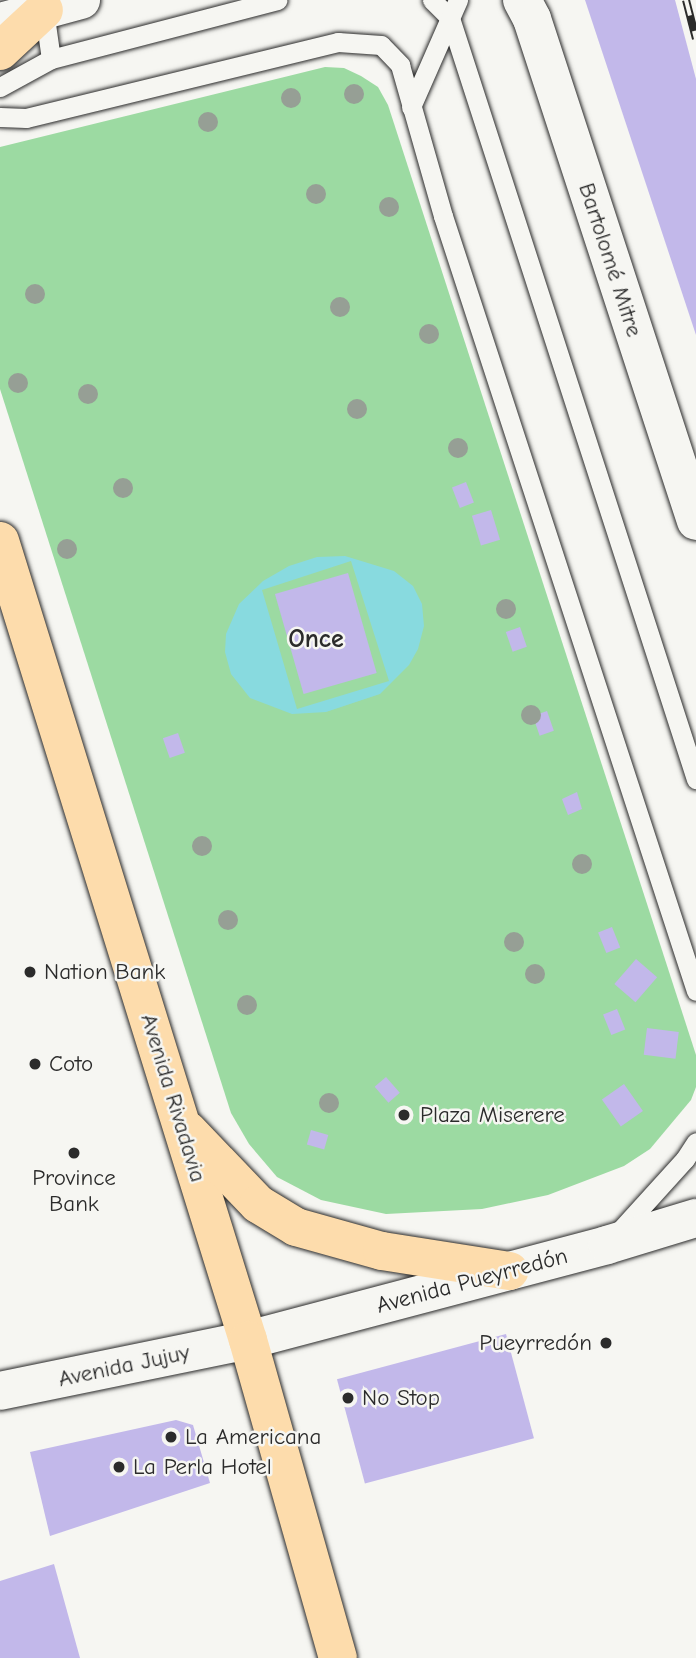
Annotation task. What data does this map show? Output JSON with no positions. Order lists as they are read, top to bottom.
{
  "streets": {
    "main road": [
      "Bartolomé Mitre",
      "Avenida Rivadavia",
      "Avenida Pueyrredón",
      "Avenida Jujuy"
    ]
  },
  "crossings": [
    ["Avenida Rivadavia", "Avenida Pueyrredón"],
    ["Avenida Rivadavia", "Avenida Jujuy"],
    ["Avenida Pueyrredón", "Avenida Jujuy"]
  ],
  "districts": ["Once"],
  "places": [
    "Nation Bank",
    "Coto",
    "Plaza Miserere",
    "Province Bank",
    "Pueyrredón",
    "No Stop",
    "La Americana",
    "La Perla Hotel"
  ]
}
